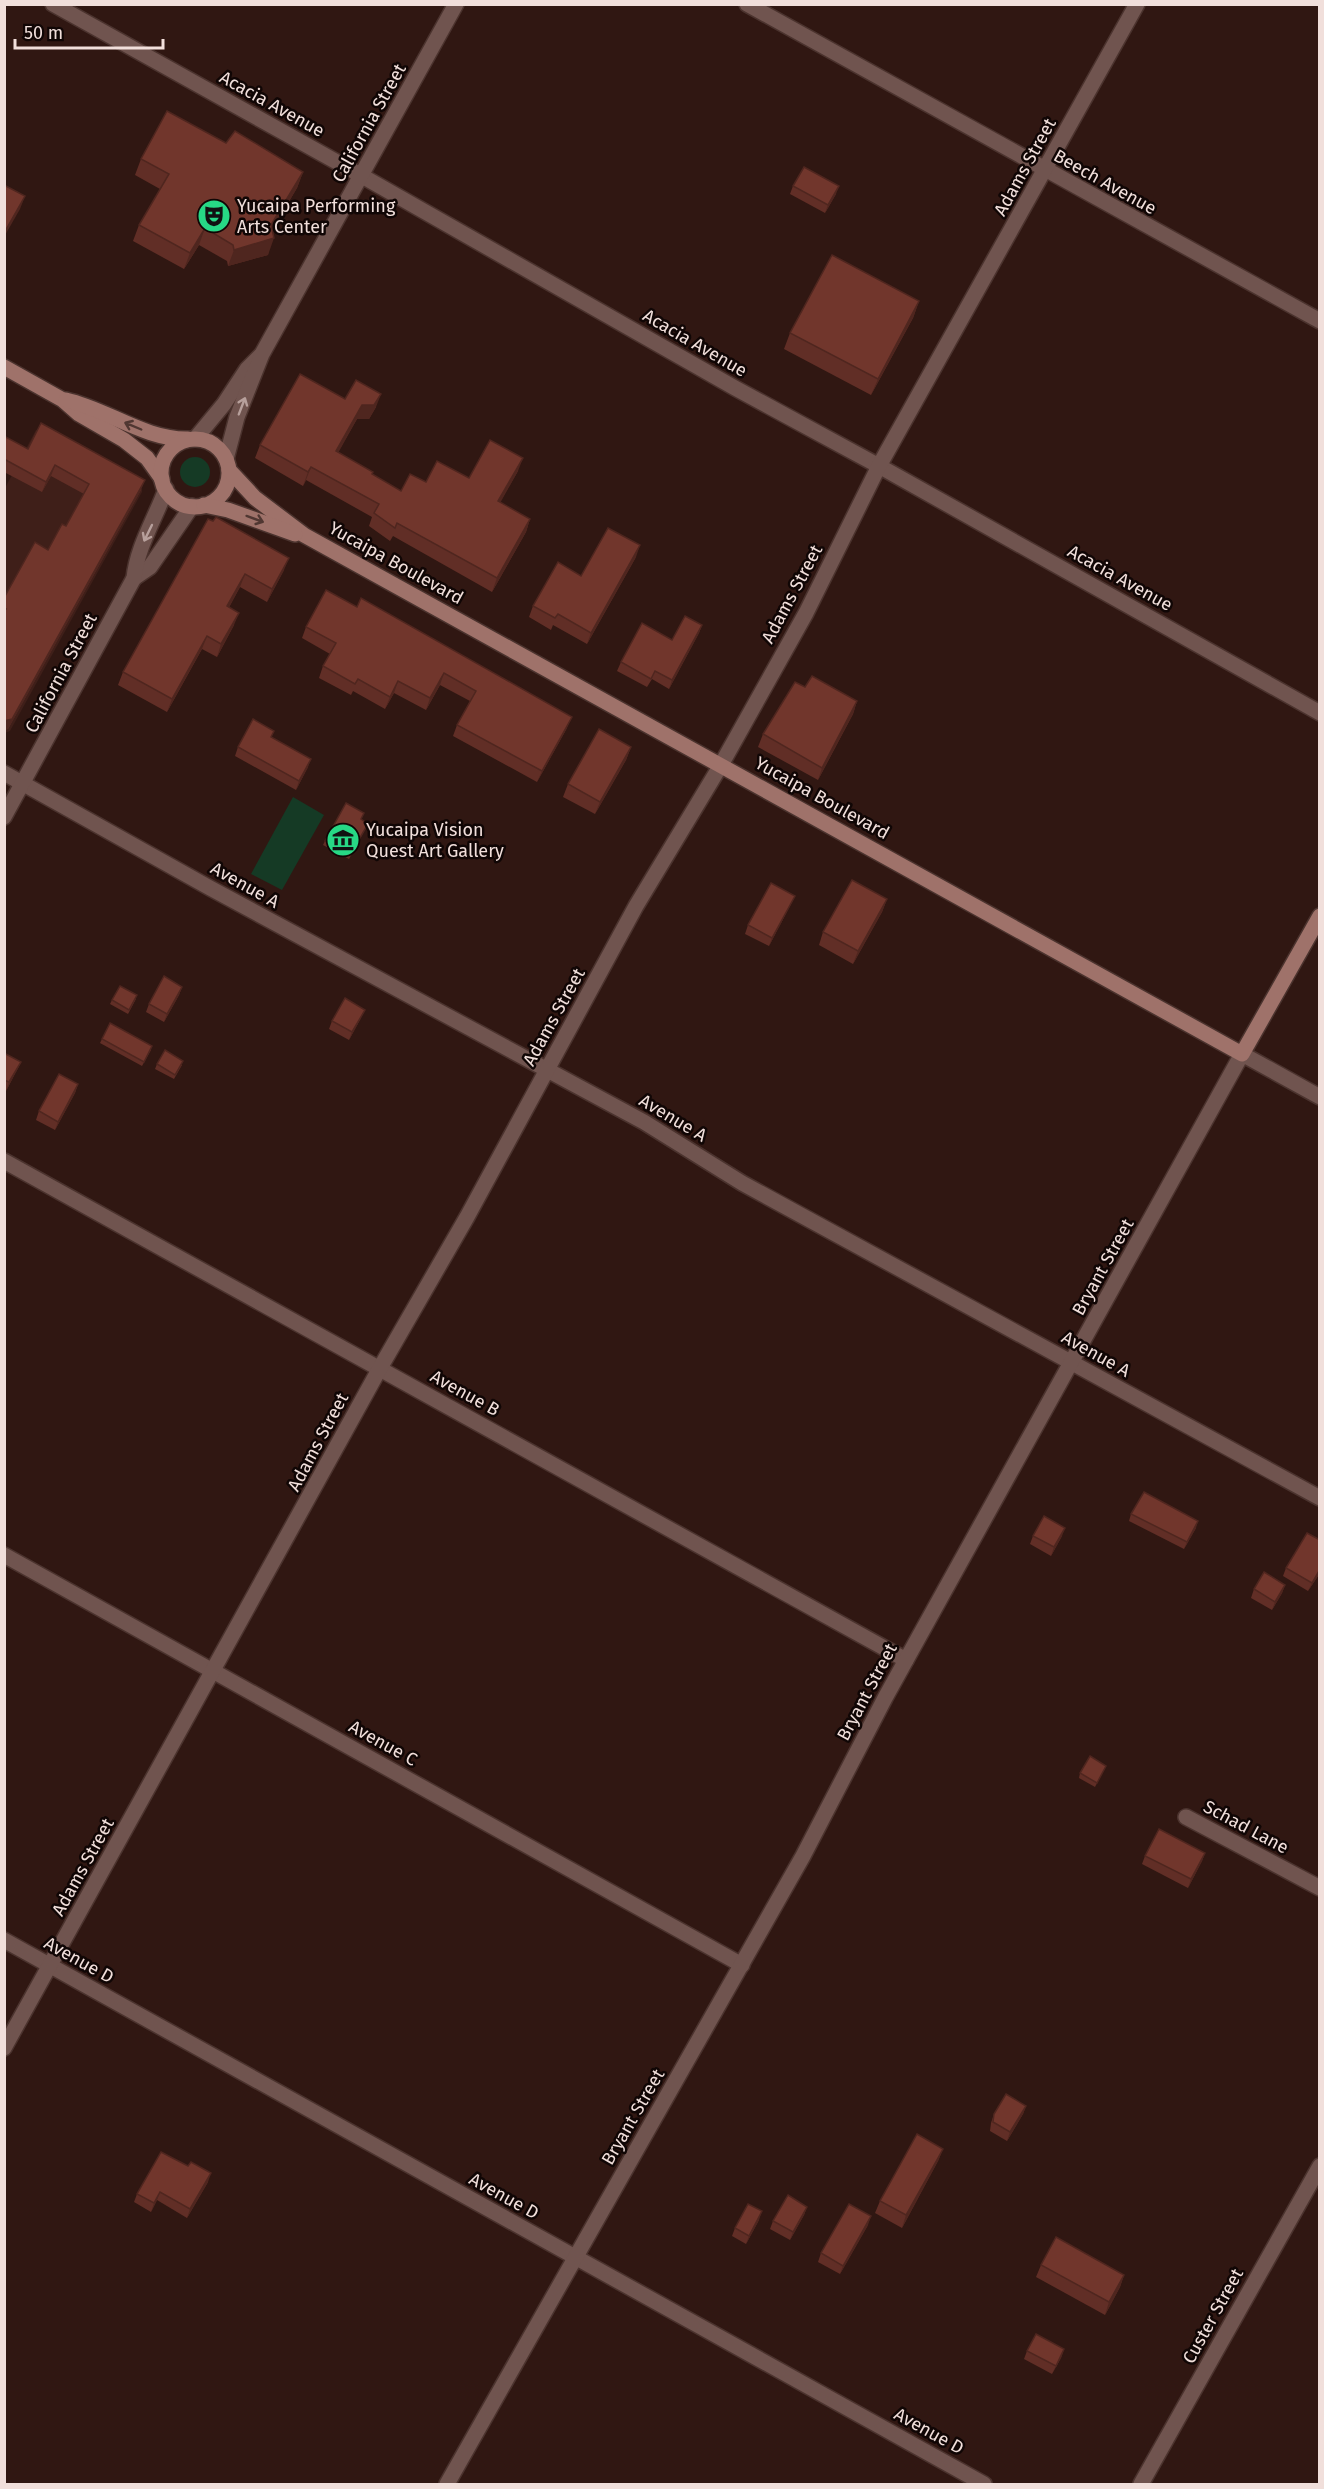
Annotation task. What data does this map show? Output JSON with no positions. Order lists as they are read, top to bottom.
{
  "streets": {
    "main road": ["Yucaipa Boulevard", "Bryant Street"],
    "street": [
      "Acacia Avenue",
      "California Street",
      "Adams Street",
      "Beech Avenue",
      "Avenue A",
      "Avenue B",
      "Avenue C",
      "Schad Lane",
      "Avenue D",
      "Custer Street"
    ]
  },
  "crossings": [
    ["Acacia Avenue", "California Street"],
    ["Acacia Avenue", "Adams Street"],
    ["California Street", "Yucaipa Boulevard"],
    ["California Street", "Avenue A"],
    ["Adams Street", "Beech Avenue"],
    ["Adams Street", "Yucaipa Boulevard"],
    ["Adams Street", "Avenue A"],
    ["Adams Street", "Avenue B"],
    ["Adams Street", "Avenue C"],
    ["Adams Street", "Avenue D"],
    ["Yucaipa Boulevard", "Bryant Street"],
    ["Avenue A", "Bryant Street"],
    ["Bryant Street", "Avenue B"],
    ["Bryant Street", "Avenue C"],
    ["Bryant Street", "Avenue D"]
  ],
  "places": {
    "theatre": ["Yucaipa Performing Arts Center"],
    "museum": ["Yucaipa Vision Quest Art Gallery"]
  },
  "scale_bar": "50 m"
}
